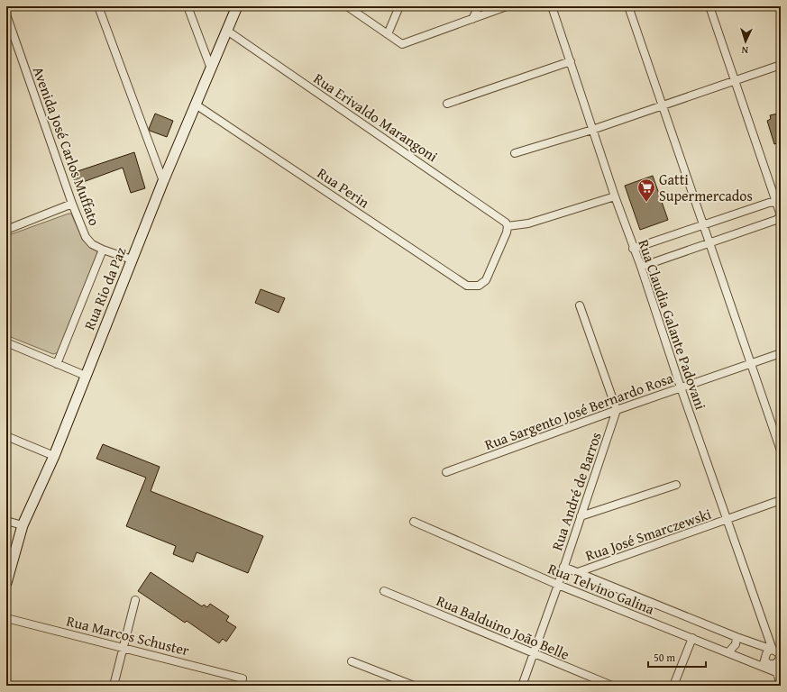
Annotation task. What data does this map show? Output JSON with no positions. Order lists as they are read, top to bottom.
{
  "streets": {
    "main road": ["Rua Rio da Paz"],
    "street": [
      "Rua Erivaldo Marangoni",
      "Avenida José Carlos Muffato",
      "Rua Perin",
      "Rua Claudia Galante Padovani",
      "Rua Sargento José Bernardo Rosa",
      "Rua André de Barros",
      "Rua José Smarczewski",
      "Rua Telvino Galina",
      "Rua Balduino João Belle",
      "Rua Marcos Schuster"
    ]
  },
  "crossings": [
    ["Rua Erivaldo Marangoni", "Rua Perin"],
    ["Rua Erivaldo Marangoni", "Rua Rio da Paz"],
    ["Avenida José Carlos Muffato", "Rua Rio da Paz"],
    ["Rua Perin", "Rua Rio da Paz"],
    ["Rua Claudia Galante Padovani", "Rua Sargento José Bernardo Rosa"],
    ["Rua Claudia Galante Padovani", "Rua José Smarczewski"],
    ["Rua Claudia Galante Padovani", "Rua Telvino Galina"],
    ["Rua Sargento José Bernardo Rosa", "Rua André de Barros"],
    ["Rua André de Barros", "Rua Telvino Galina"],
    ["Rua André de Barros", "Rua Balduino João Belle"],
    ["Rua José Smarczewski", "Rua Telvino Galina"]
  ],
  "places": {
    "supermarket": ["Gatti Supermercados"]
  },
  "scale_bar": "50 m",
  "north": "bottom"
}
